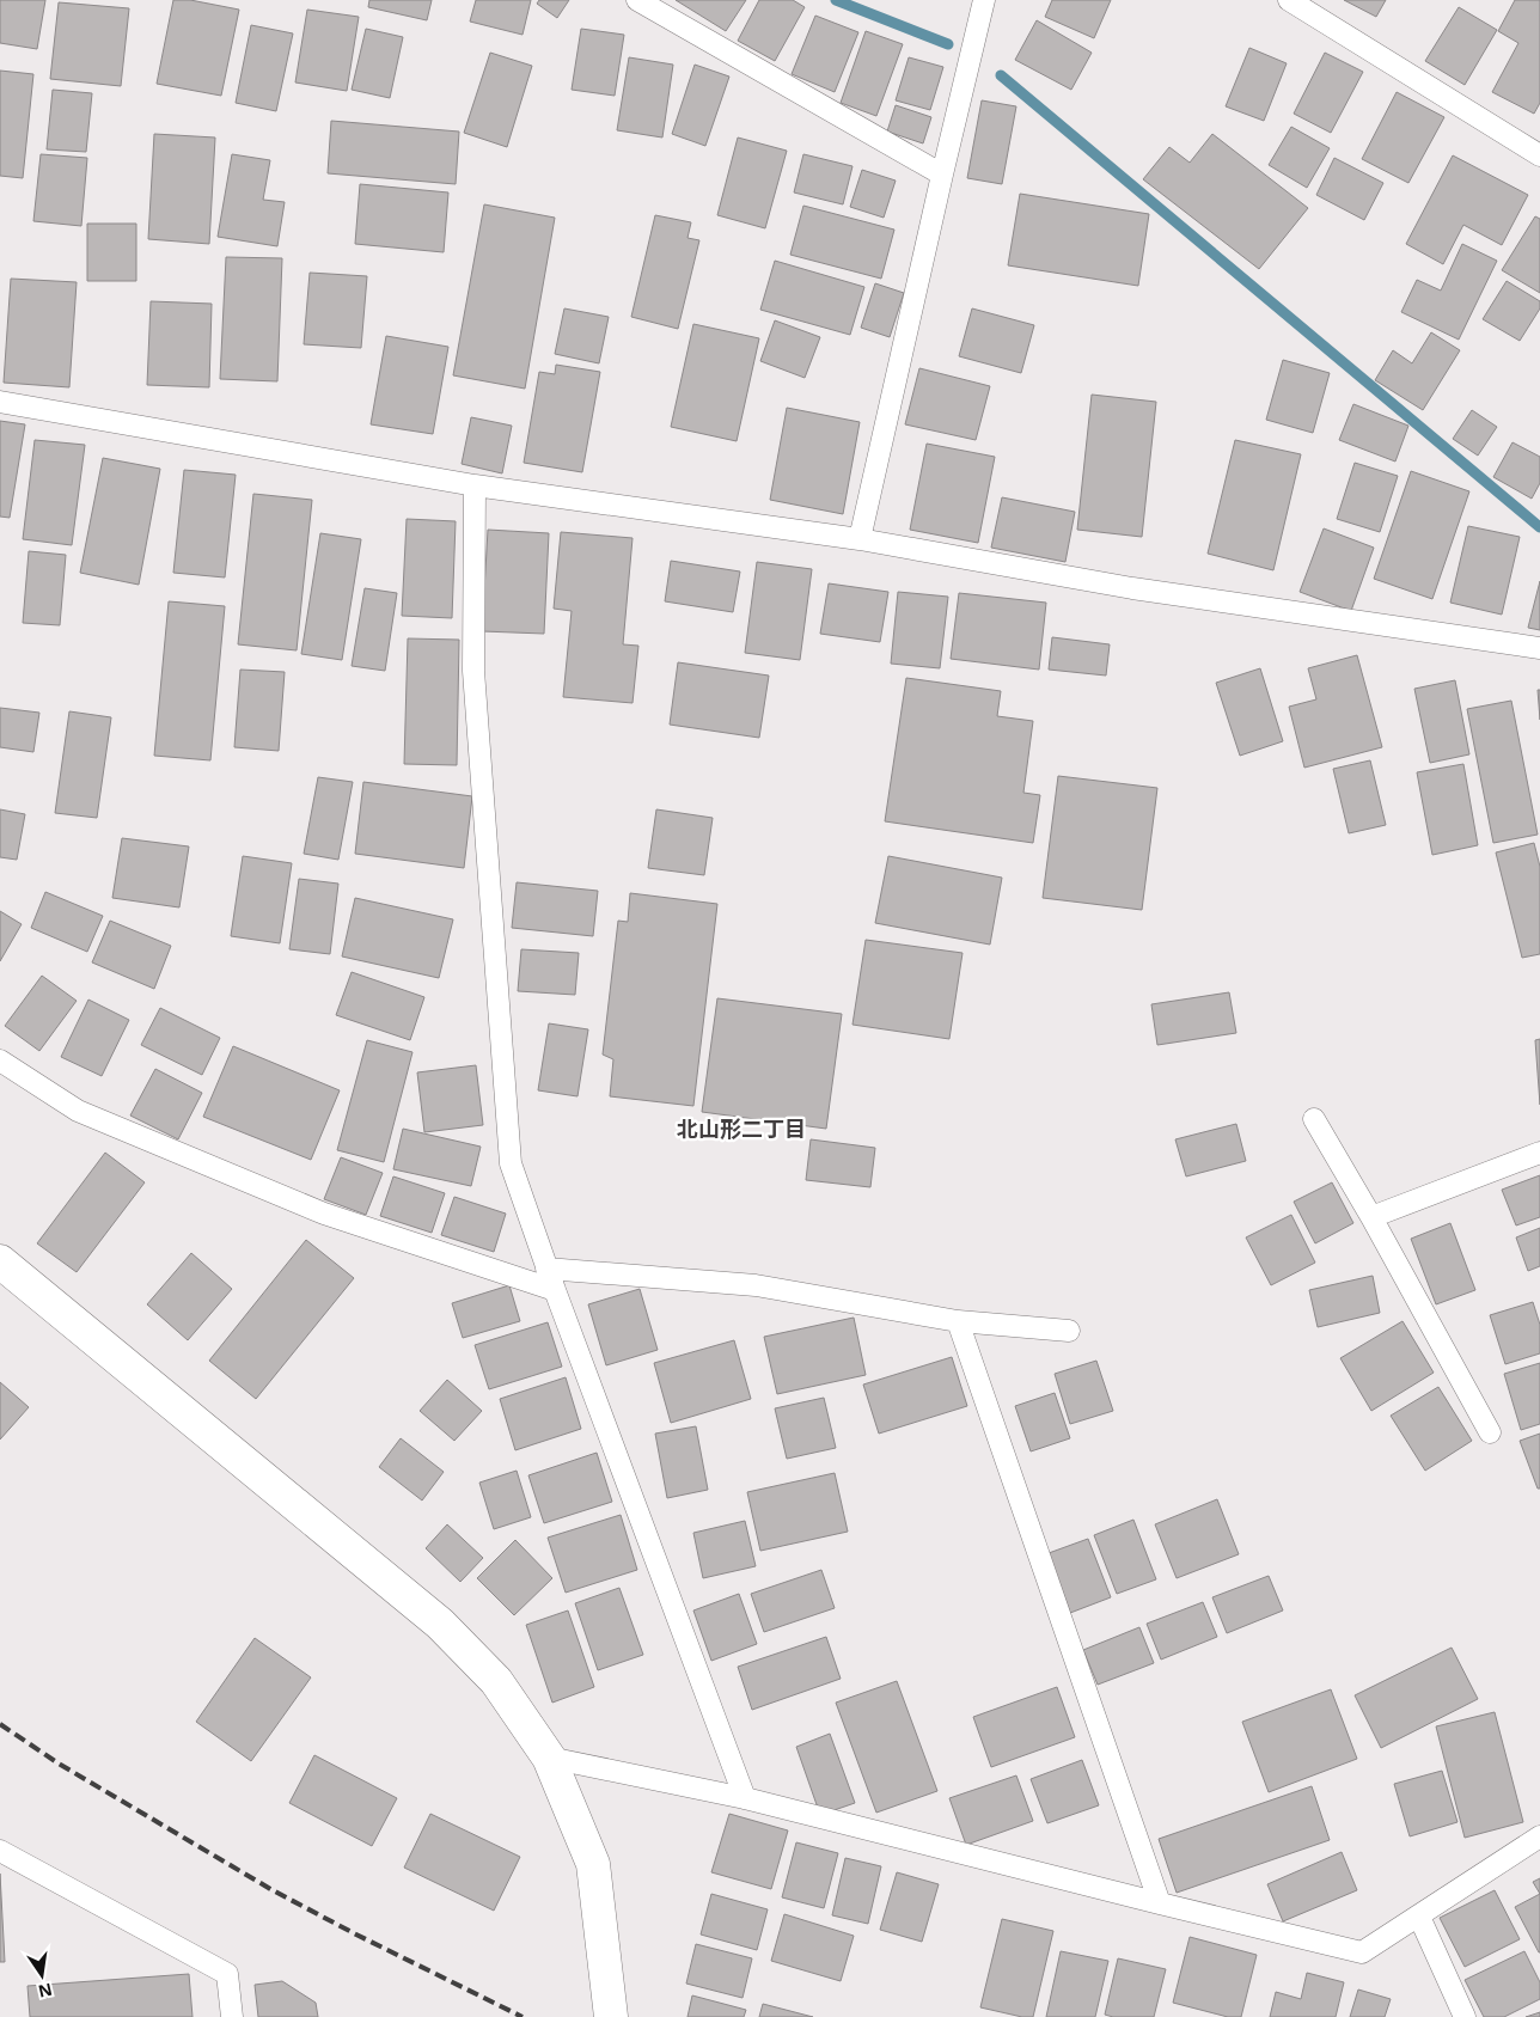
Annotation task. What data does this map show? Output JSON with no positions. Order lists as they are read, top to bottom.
{
  "districts": ["北山形二丁目"],
  "north": "bottom"
}
